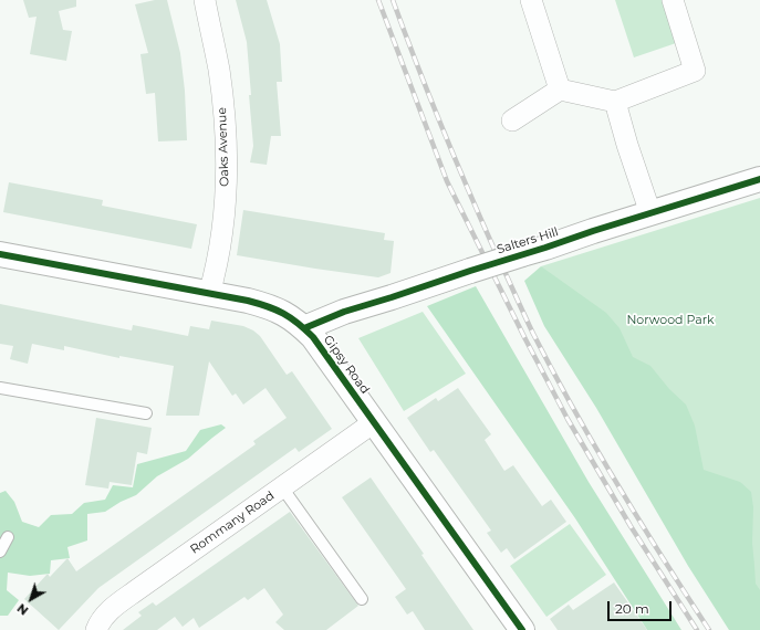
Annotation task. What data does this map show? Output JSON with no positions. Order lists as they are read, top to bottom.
{
  "streets": {
    "street": [
      "Oaks Avenue",
      "Salters Hill",
      "Gipsy Road",
      "Rommany Road"
    ]
  },
  "crossings": [
    ["Oaks Avenue", "Gipsy Road"],
    ["Salters Hill", "Gipsy Road"],
    ["Gipsy Road", "Rommany Road"]
  ],
  "parks": ["Norwood Park"],
  "scale_bar": "20 m",
  "north": "bottom left"
}
